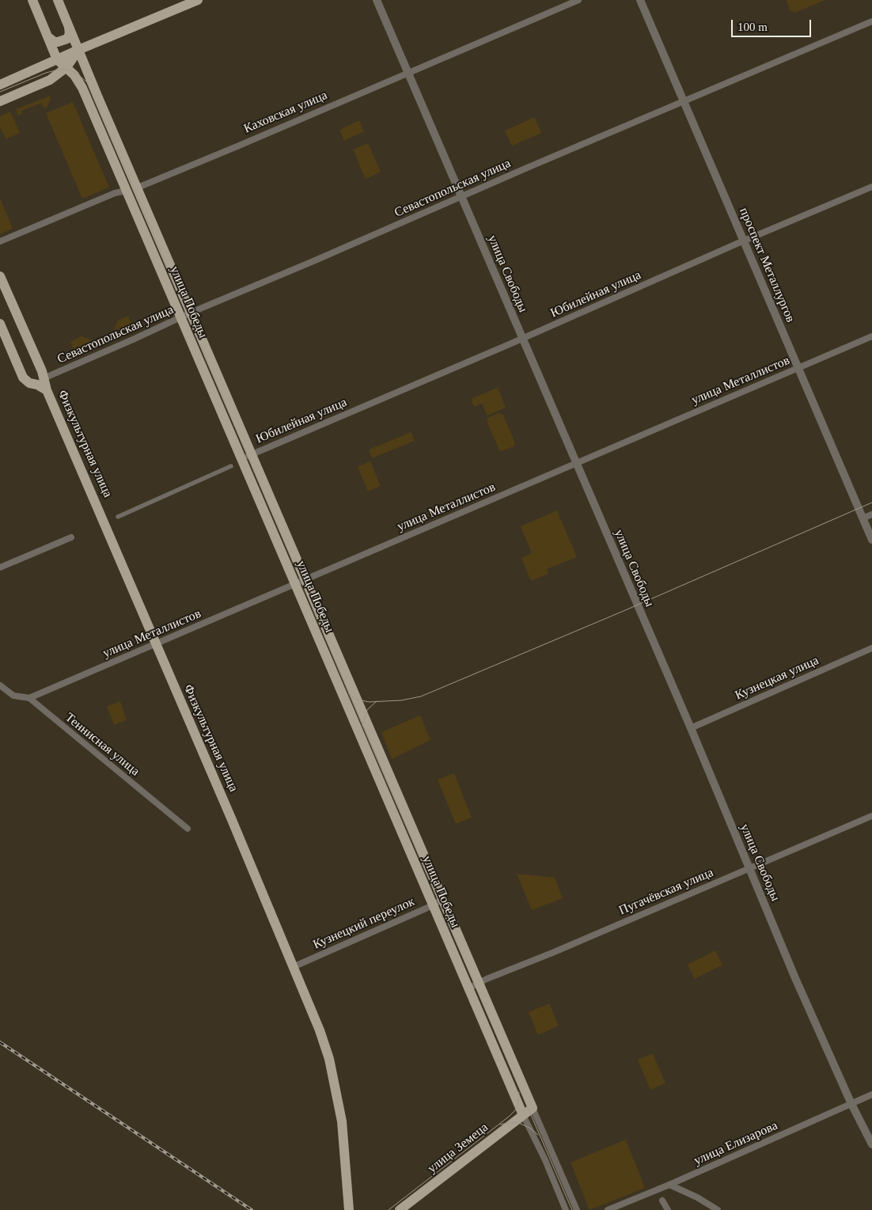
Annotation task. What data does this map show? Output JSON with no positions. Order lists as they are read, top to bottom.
{
  "streets": {
    "main road": [
      "Каховская улица",
      "улица Победы",
      "Физкультурная улица",
      "улица Земеца"
    ],
    "street": [
      "Севастопольская улица",
      "проспект Металлургов",
      "улица Свободы",
      "Юбилейная улица",
      "улица Металлистов",
      "Кузнецкая улица",
      "Теннисная улица",
      "Пугачёвская улица",
      "Кузнецкий переулок",
      "улица Елизарова"
    ]
  },
  "crossings": [
    ["Каховская улица", "улица Свободы"],
    ["Каховская улица", "улица Победы"],
    ["Севастопольская улица", "проспект Металлургов"],
    ["Севастопольская улица", "улица Свободы"],
    ["Севастопольская улица", "улица Победы"],
    ["Севастопольская улица", "Физкультурная улица"],
    ["проспект Металлургов", "Юбилейная улица"],
    ["проспект Металлургов", "улица Металлистов"],
    ["улица Свободы", "Юбилейная улица"],
    ["улица Свободы", "улица Металлистов"],
    ["улица Свободы", "Кузнецкая улица"],
    ["улица Свободы", "Пугачёвская улица"],
    ["улица Свободы", "улица Елизарова"],
    ["Юбилейная улица", "улица Победы"],
    ["улица Победы", "улица Металлистов"],
    ["улица Победы", "Пугачёвская улица"],
    ["улица Победы", "Кузнецкий переулок"],
    ["улица Победы", "улица Земеца"],
    ["улица Металлистов", "Физкультурная улица"],
    ["улица Металлистов", "Теннисная улица"],
    ["Физкультурная улица", "Кузнецкий переулок"]
  ],
  "scale_bar": "100 m"
}
